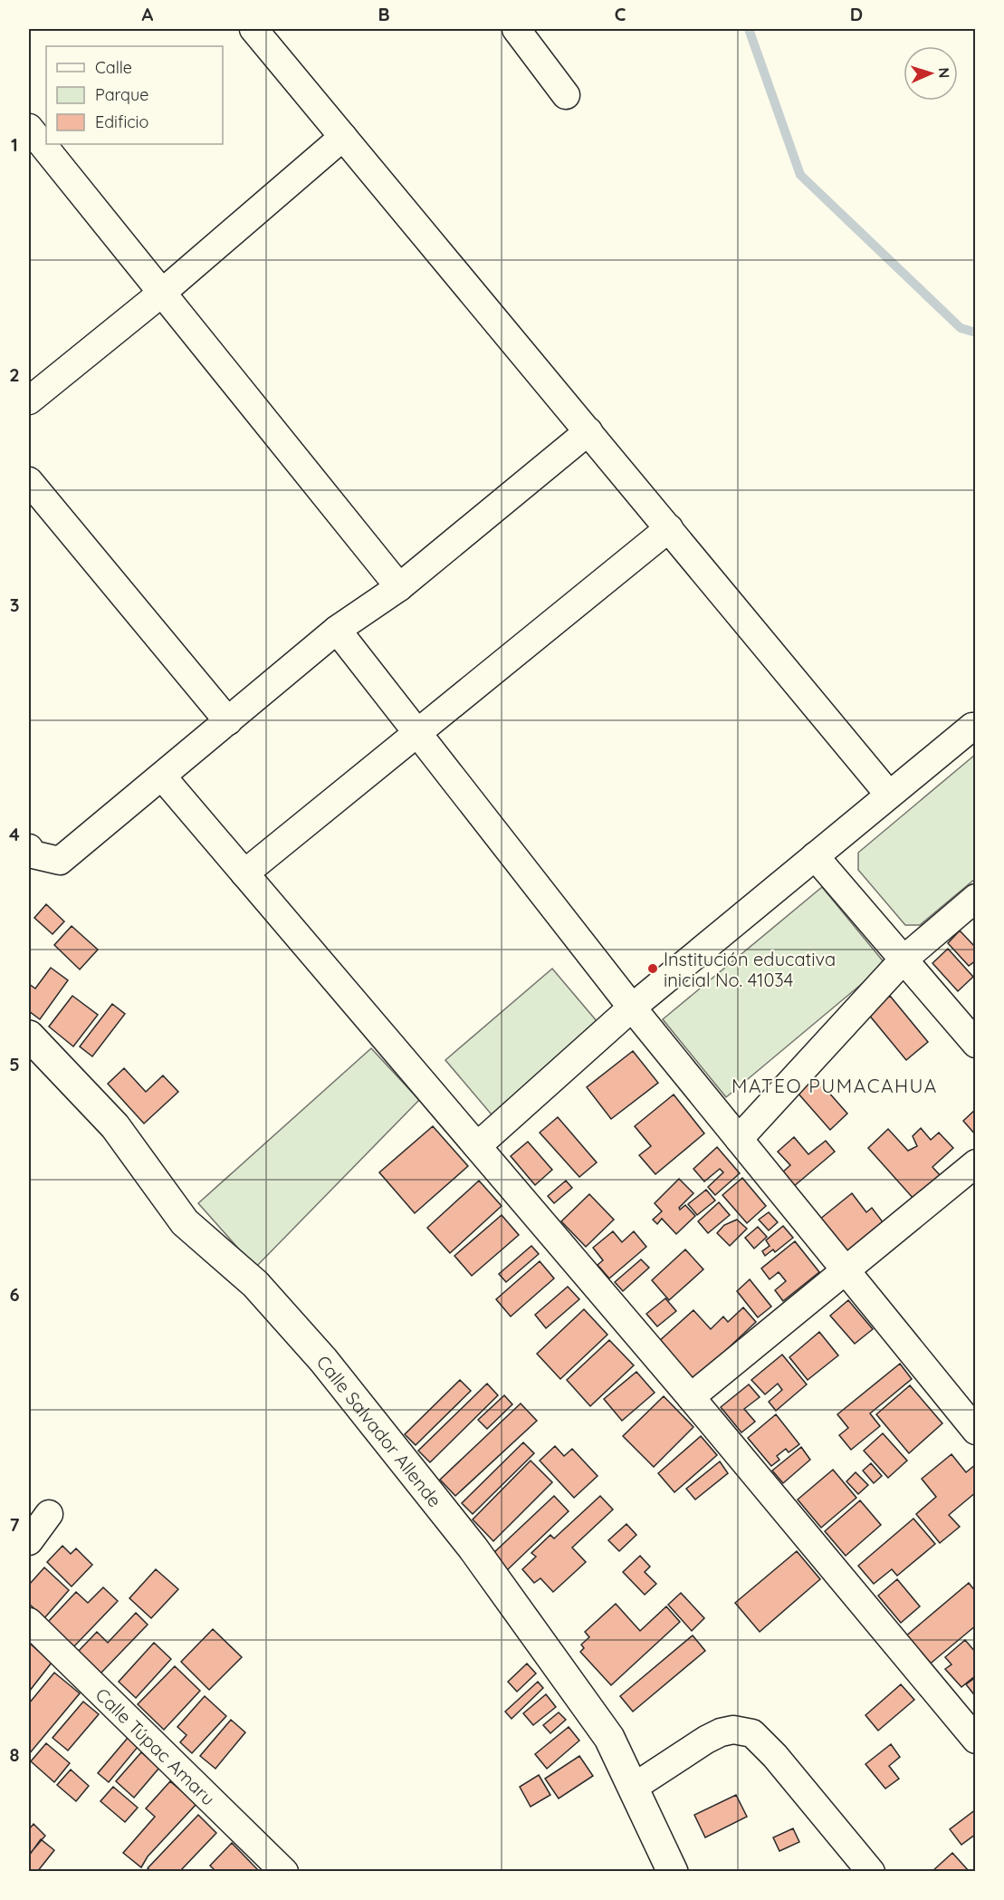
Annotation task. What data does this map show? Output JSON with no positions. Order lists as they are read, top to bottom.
{
  "streets": {
    "street": ["Calle Salvador Allende", "Calle Túpac Amaru"]
  },
  "districts": ["MATEO PUMACAHUA"],
  "places": ["Institución educativa inicial No. 41034"],
  "legend": ["Calle", "Parque", "Edificio"],
  "north": "right",
  "grid": {
    "columns": [
      "A",
      "B",
      "C",
      "D"
    ],
    "rows": [
      "1",
      "2",
      "3",
      "4",
      "5",
      "6",
      "7",
      "8"
    ]
  }
}
